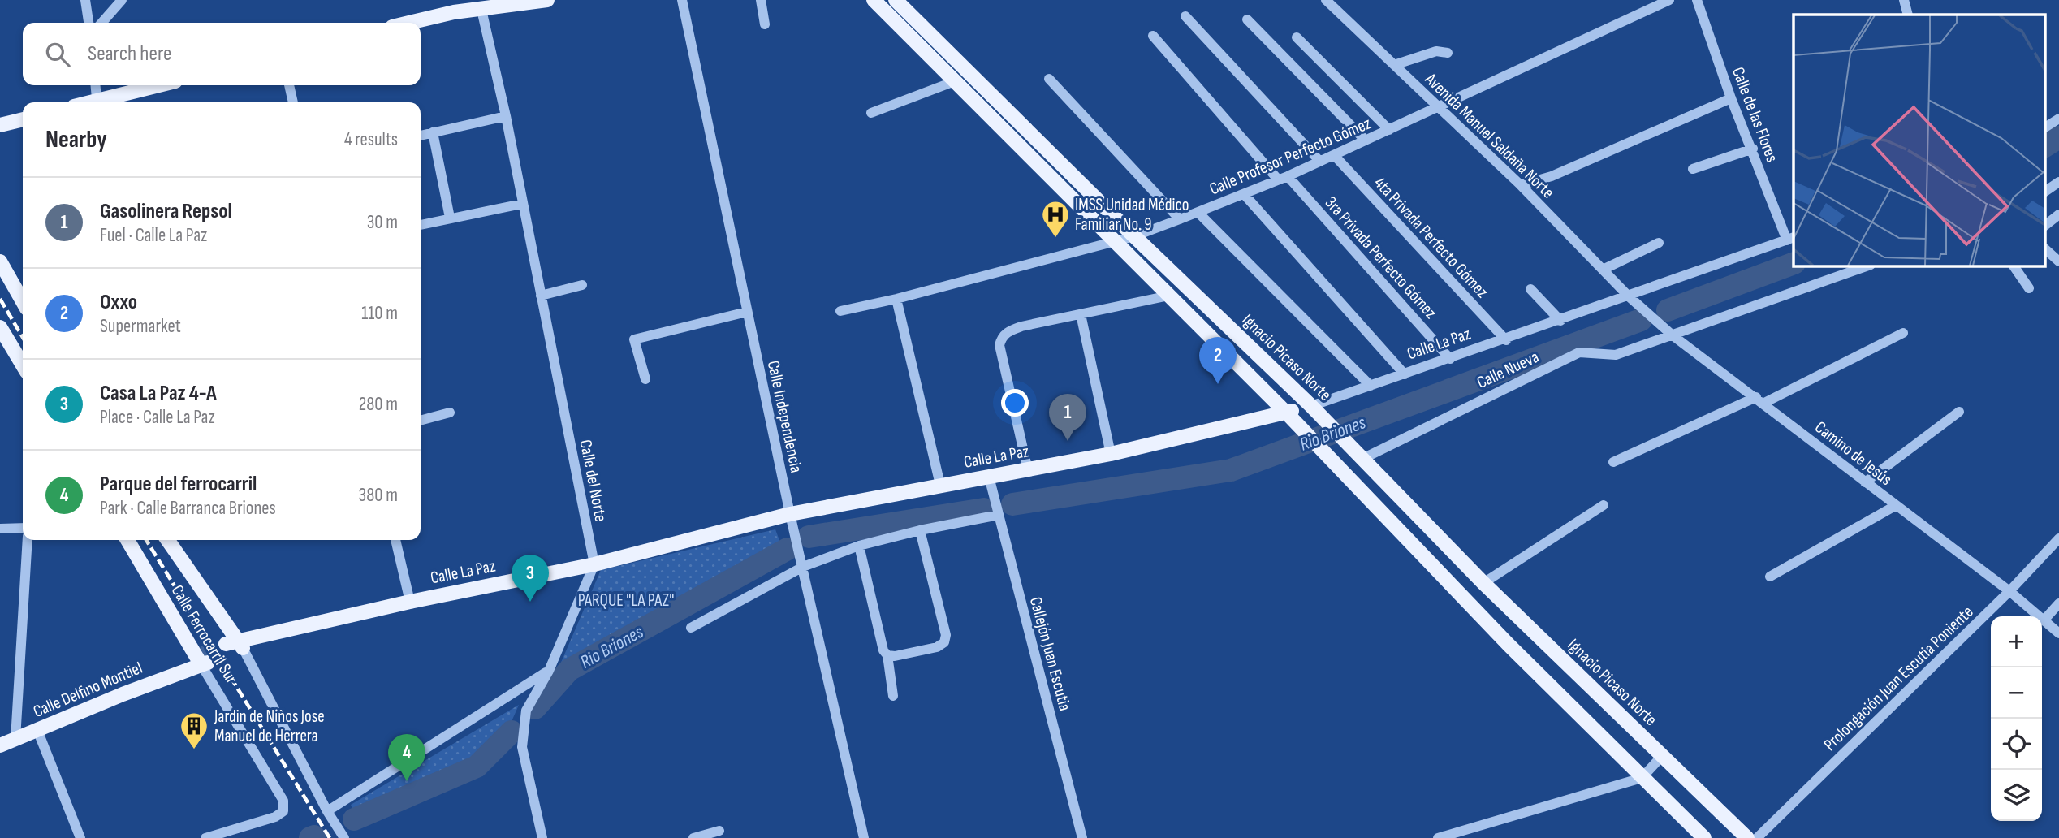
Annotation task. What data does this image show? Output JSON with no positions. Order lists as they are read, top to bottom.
{
  "streets": {
    "main road": [
      "Calle La Paz",
      "Ignacio Picaso Norte",
      "Calle Ferrocarril Sur",
      "Calle Delfino Montiel"
    ],
    "street": [
      "Calle de las Flores",
      "Avenida Manuel Saldaña Norte",
      "Calle Profesor Perfecto Gómez",
      "4ta Privada Perfecto Gómez",
      "3ra Privada Perfecto Gómez",
      "Calle Nueva",
      "Calle Independencia",
      "Camino de Jesús",
      "Calle del Norte",
      "Callejón Juan Escutia",
      "Prolongación Juan Escutia Poniente"
    ]
  },
  "crossings": [
    ["Calle de las Flores", "Calle La Paz"],
    ["Avenida Manuel Saldaña Norte", "Calle Profesor Perfecto Gómez"],
    ["Avenida Manuel Saldaña Norte", "Calle La Paz"],
    ["Avenida Manuel Saldaña Norte", "Camino de Jesús"],
    ["Calle Profesor Perfecto Gómez", "4ta Privada Perfecto Gómez"],
    ["Calle Profesor Perfecto Gómez", "3ra Privada Perfecto Gómez"],
    ["Calle Profesor Perfecto Gómez", "Ignacio Picaso Norte"],
    ["4ta Privada Perfecto Gómez", "Calle La Paz"],
    ["3ra Privada Perfecto Gómez", "Calle La Paz"],
    ["Calle La Paz", "Ignacio Picaso Norte"],
    ["Calle La Paz", "Calle Independencia"],
    ["Calle La Paz", "Camino de Jesús"],
    ["Calle La Paz", "Calle del Norte"],
    ["Calle La Paz", "Callejón Juan Escutia"],
    ["Ignacio Picaso Norte", "Calle Nueva"],
    ["Calle Nueva", "Camino de Jesús"],
    ["Camino de Jesús", "Prolongación Juan Escutia Poniente"],
    ["Calle Ferrocarril Sur", "Calle Delfino Montiel"]
  ],
  "water": ["Rio Briones"],
  "parks": ["PARQUE \"LA PAZ\""],
  "places": {
    "hospital": ["IMSS Unidad Médico Familiar No. 9"],
    "building": ["Jardin de Niños Jose Manuel de Herrera"]
  },
  "page": {
    "search": "Search here",
    "heading": ["Nearby", "4 results"],
    "list": [
      {
        "mark": "1",
        "name": "Gasolinera Repsol",
        "note": "Fuel · Calle La Paz",
        "value": "30 m"
      },
      {
        "mark": "2",
        "name": "Oxxo",
        "note": "Supermarket",
        "value": "110 m"
      },
      {
        "mark": "3",
        "name": "Casa La Paz 4-A",
        "note": "Place · Calle La Paz",
        "value": "280 m"
      },
      {
        "mark": "4",
        "name": "Parque del ferrocarril",
        "note": "Park · Calle Barranca Briones",
        "value": "380 m"
      }
    ],
    "pins": [
      "2",
      "1",
      "3",
      "4"
    ],
    "map_buttons": ["+", "−"]
  }
}
